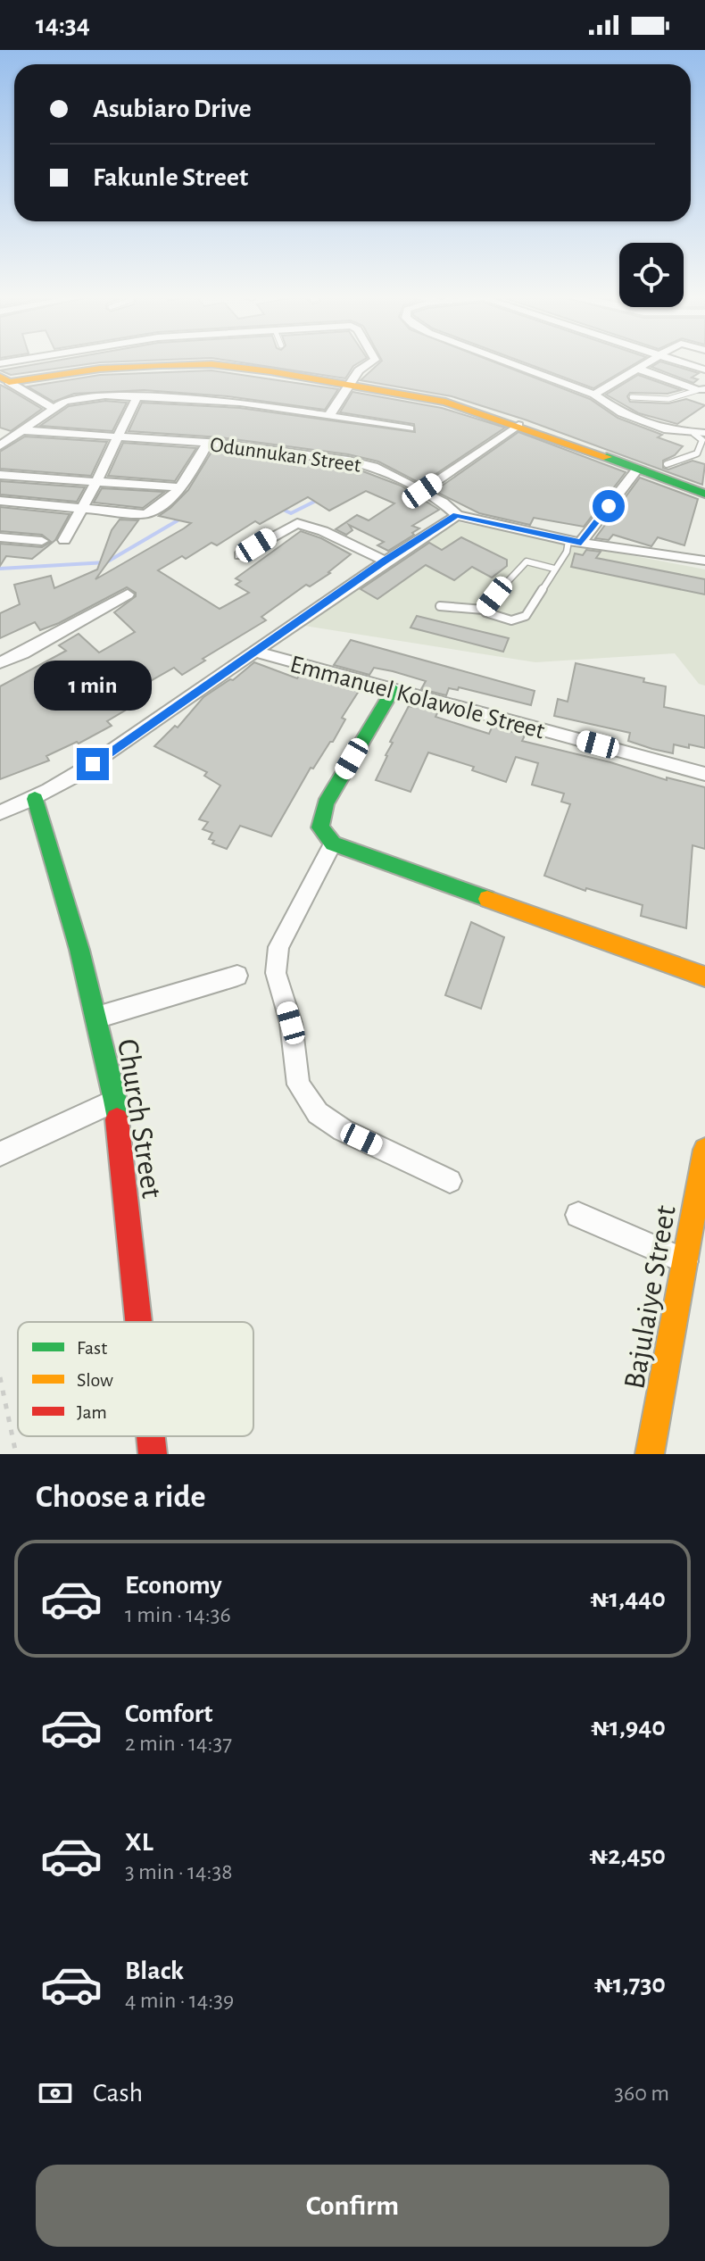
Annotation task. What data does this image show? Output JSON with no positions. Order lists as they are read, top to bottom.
{
  "streets": {
    "street": [
      "Odunnukan Street",
      "Emmanuel Kolawole Street",
      "Church Street",
      "Bajulaiye Street"
    ]
  },
  "legend": ["Fast", "Slow", "Jam"],
  "page": {
    "status": "14:34",
    "banner": ["Asubiaro Drive", "Fakunle Street"],
    "bubble": "1 min",
    "heading": "Choose a ride",
    "list": [
      {
        "name": "Economy",
        "note": "1 min · 14:36",
        "value": "₦1,440"
      },
      {
        "name": "Comfort",
        "note": "2 min · 14:37",
        "value": "₦1,940"
      },
      {
        "name": "XL",
        "note": "3 min · 14:38",
        "value": "₦2,450"
      },
      {
        "name": "Black",
        "note": "4 min · 14:39",
        "value": "₦1,730"
      }
    ],
    "pay": ["Cash", "360 m"],
    "buttons": "Confirm"
  }
}
